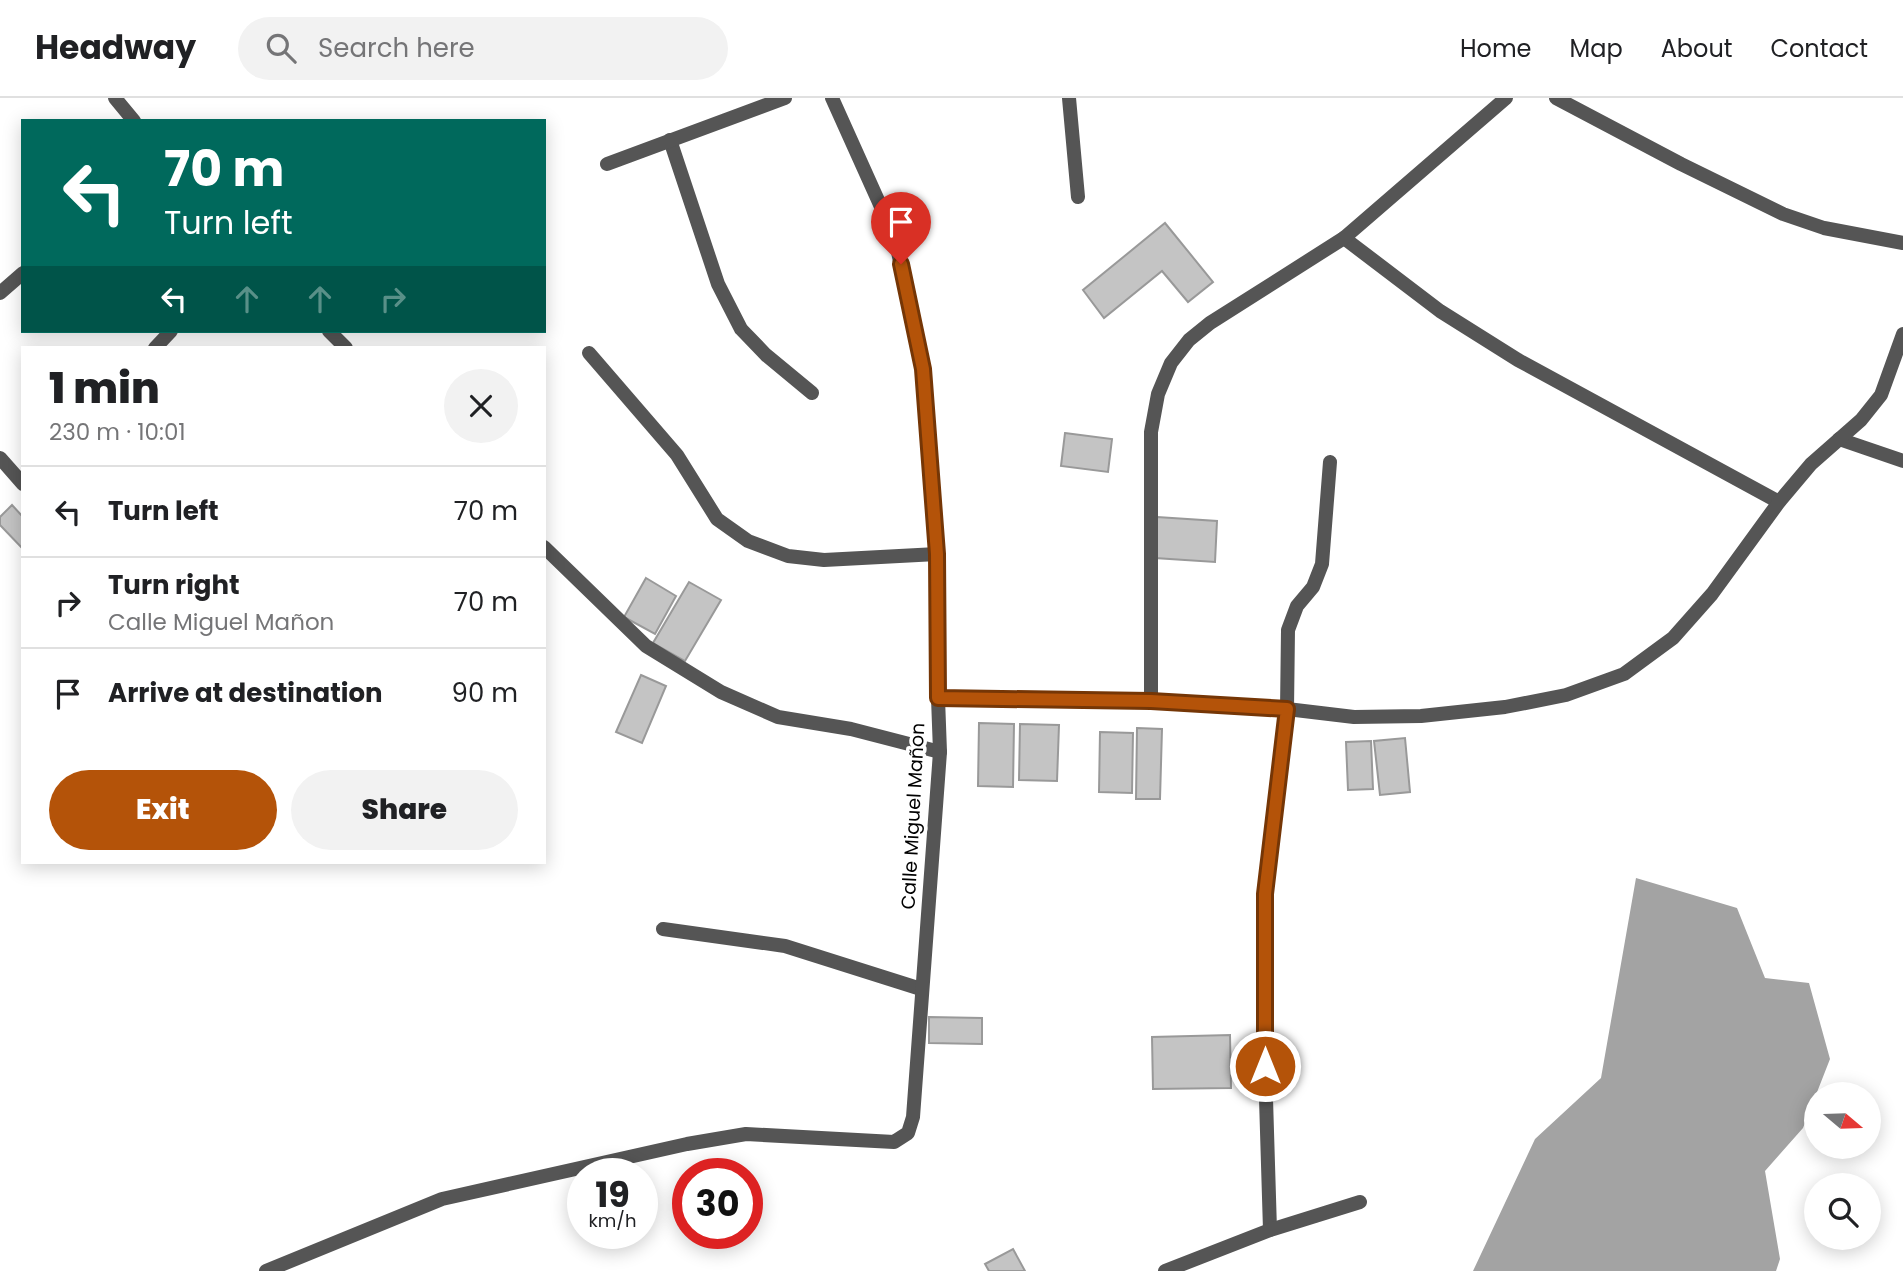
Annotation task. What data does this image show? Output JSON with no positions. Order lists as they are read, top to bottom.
{
  "streets": {
    "street": ["Calle Miguel Mañon"]
  },
  "north": "right",
  "page": {
    "header": "Headway",
    "search": "Search here",
    "nav": [
      "Home",
      "Map",
      "About",
      "Contact"
    ],
    "turn": ["70 m", "Turn left"],
    "heading": ["1 min", "230 m · 10:01"],
    "list": [
      {
        "name": "Turn left",
        "value": "70 m"
      },
      {
        "name": "Turn right",
        "note": "Calle Miguel Mañon",
        "value": "70 m"
      },
      {
        "name": "Arrive at destination",
        "value": "90 m"
      }
    ],
    "buttons": ["Exit", "Share"],
    "speed": "19 km/h",
    "limit": "30"
  }
}
